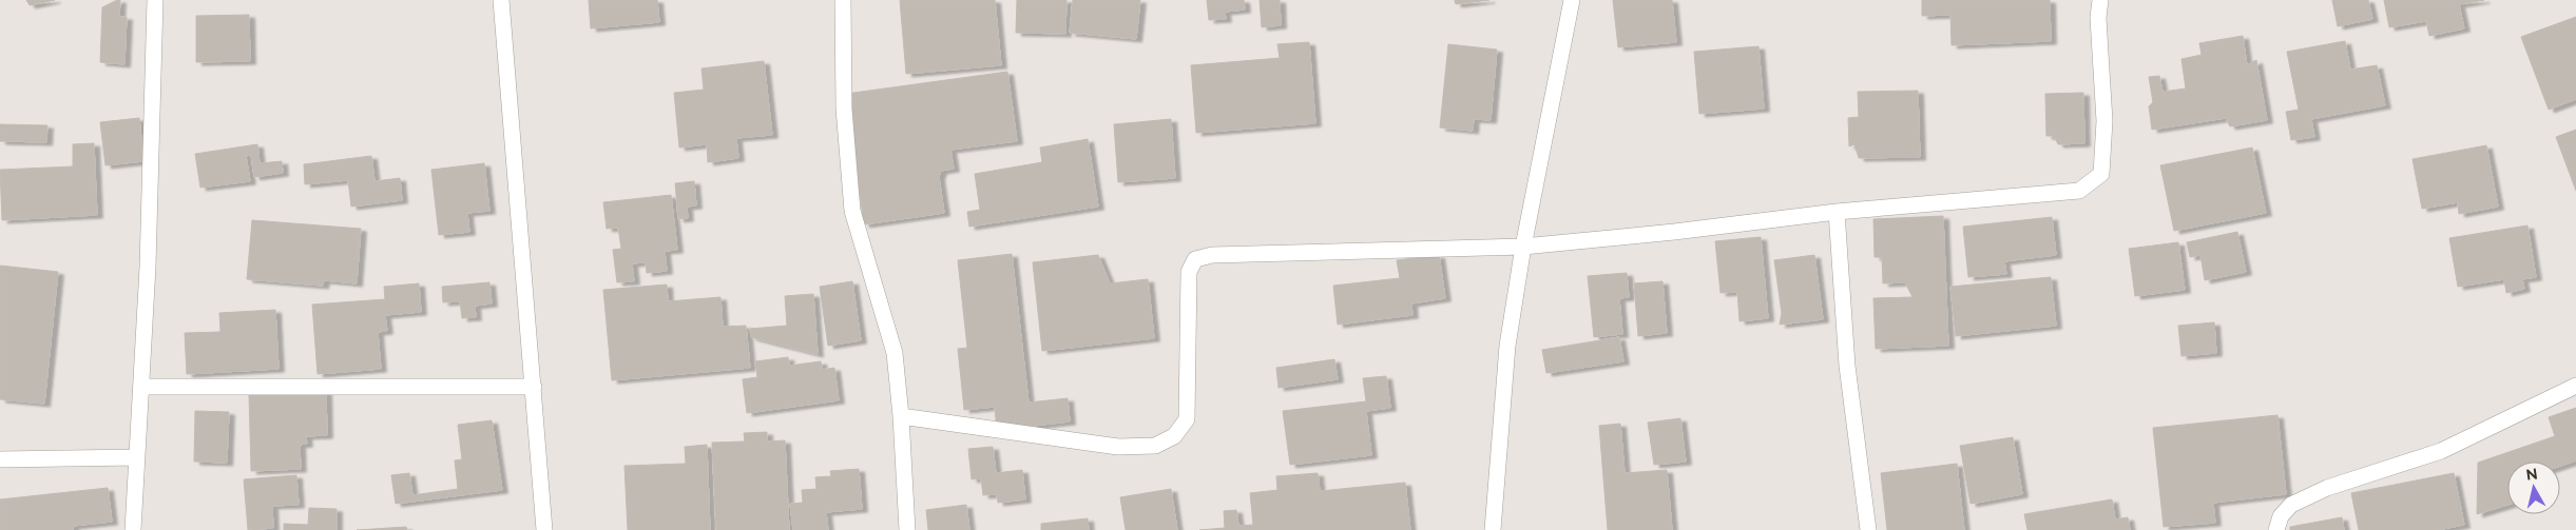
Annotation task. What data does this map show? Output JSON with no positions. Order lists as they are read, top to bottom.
{
  "north": "top"
}
